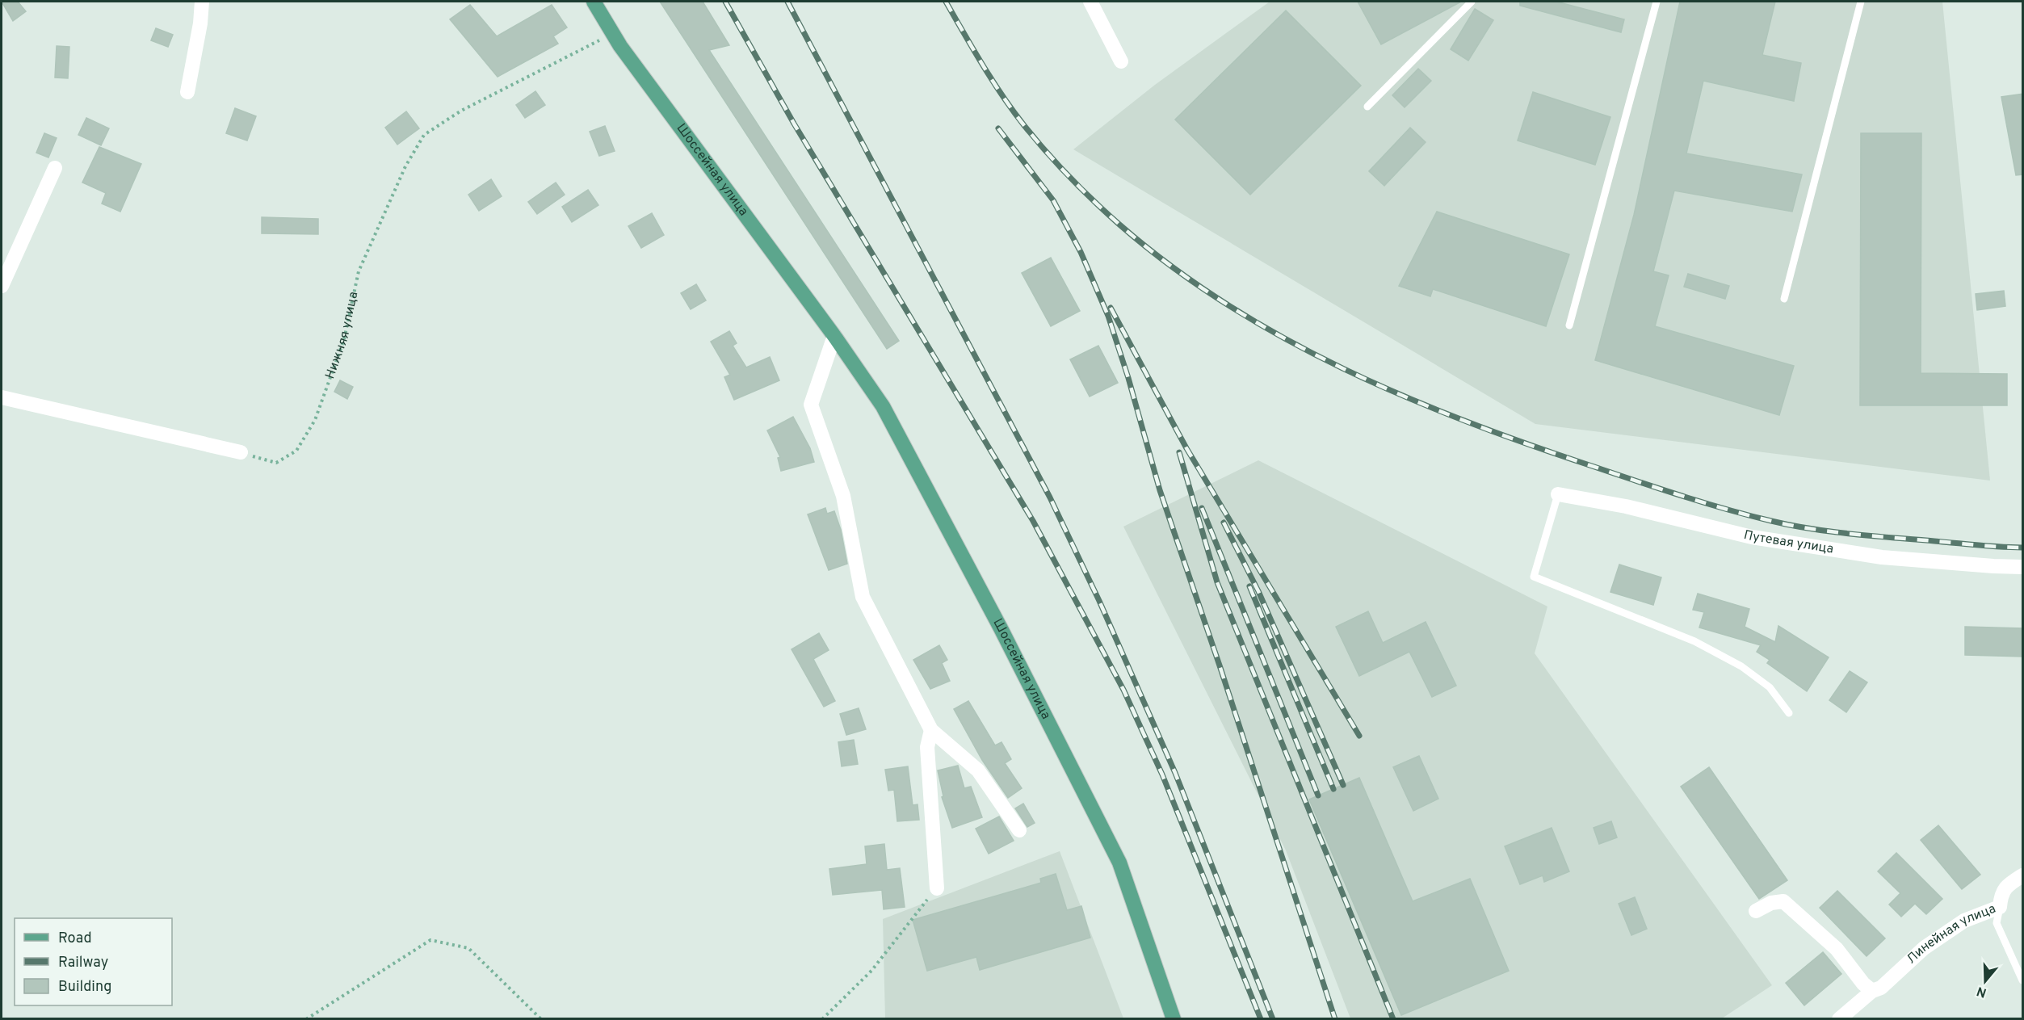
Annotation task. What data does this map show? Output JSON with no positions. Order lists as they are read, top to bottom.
{
  "streets": {
    "main road": ["Шоссейная улица"],
    "street": ["Путевая улица", "Линейная улица"],
    "path": ["Нижняя улица"]
  },
  "crossings": [
    ["Шоссейная улица", "Нижняя улица"]
  ],
  "legend": ["Road", "Railway", "Building"],
  "north": "bottom"
}
